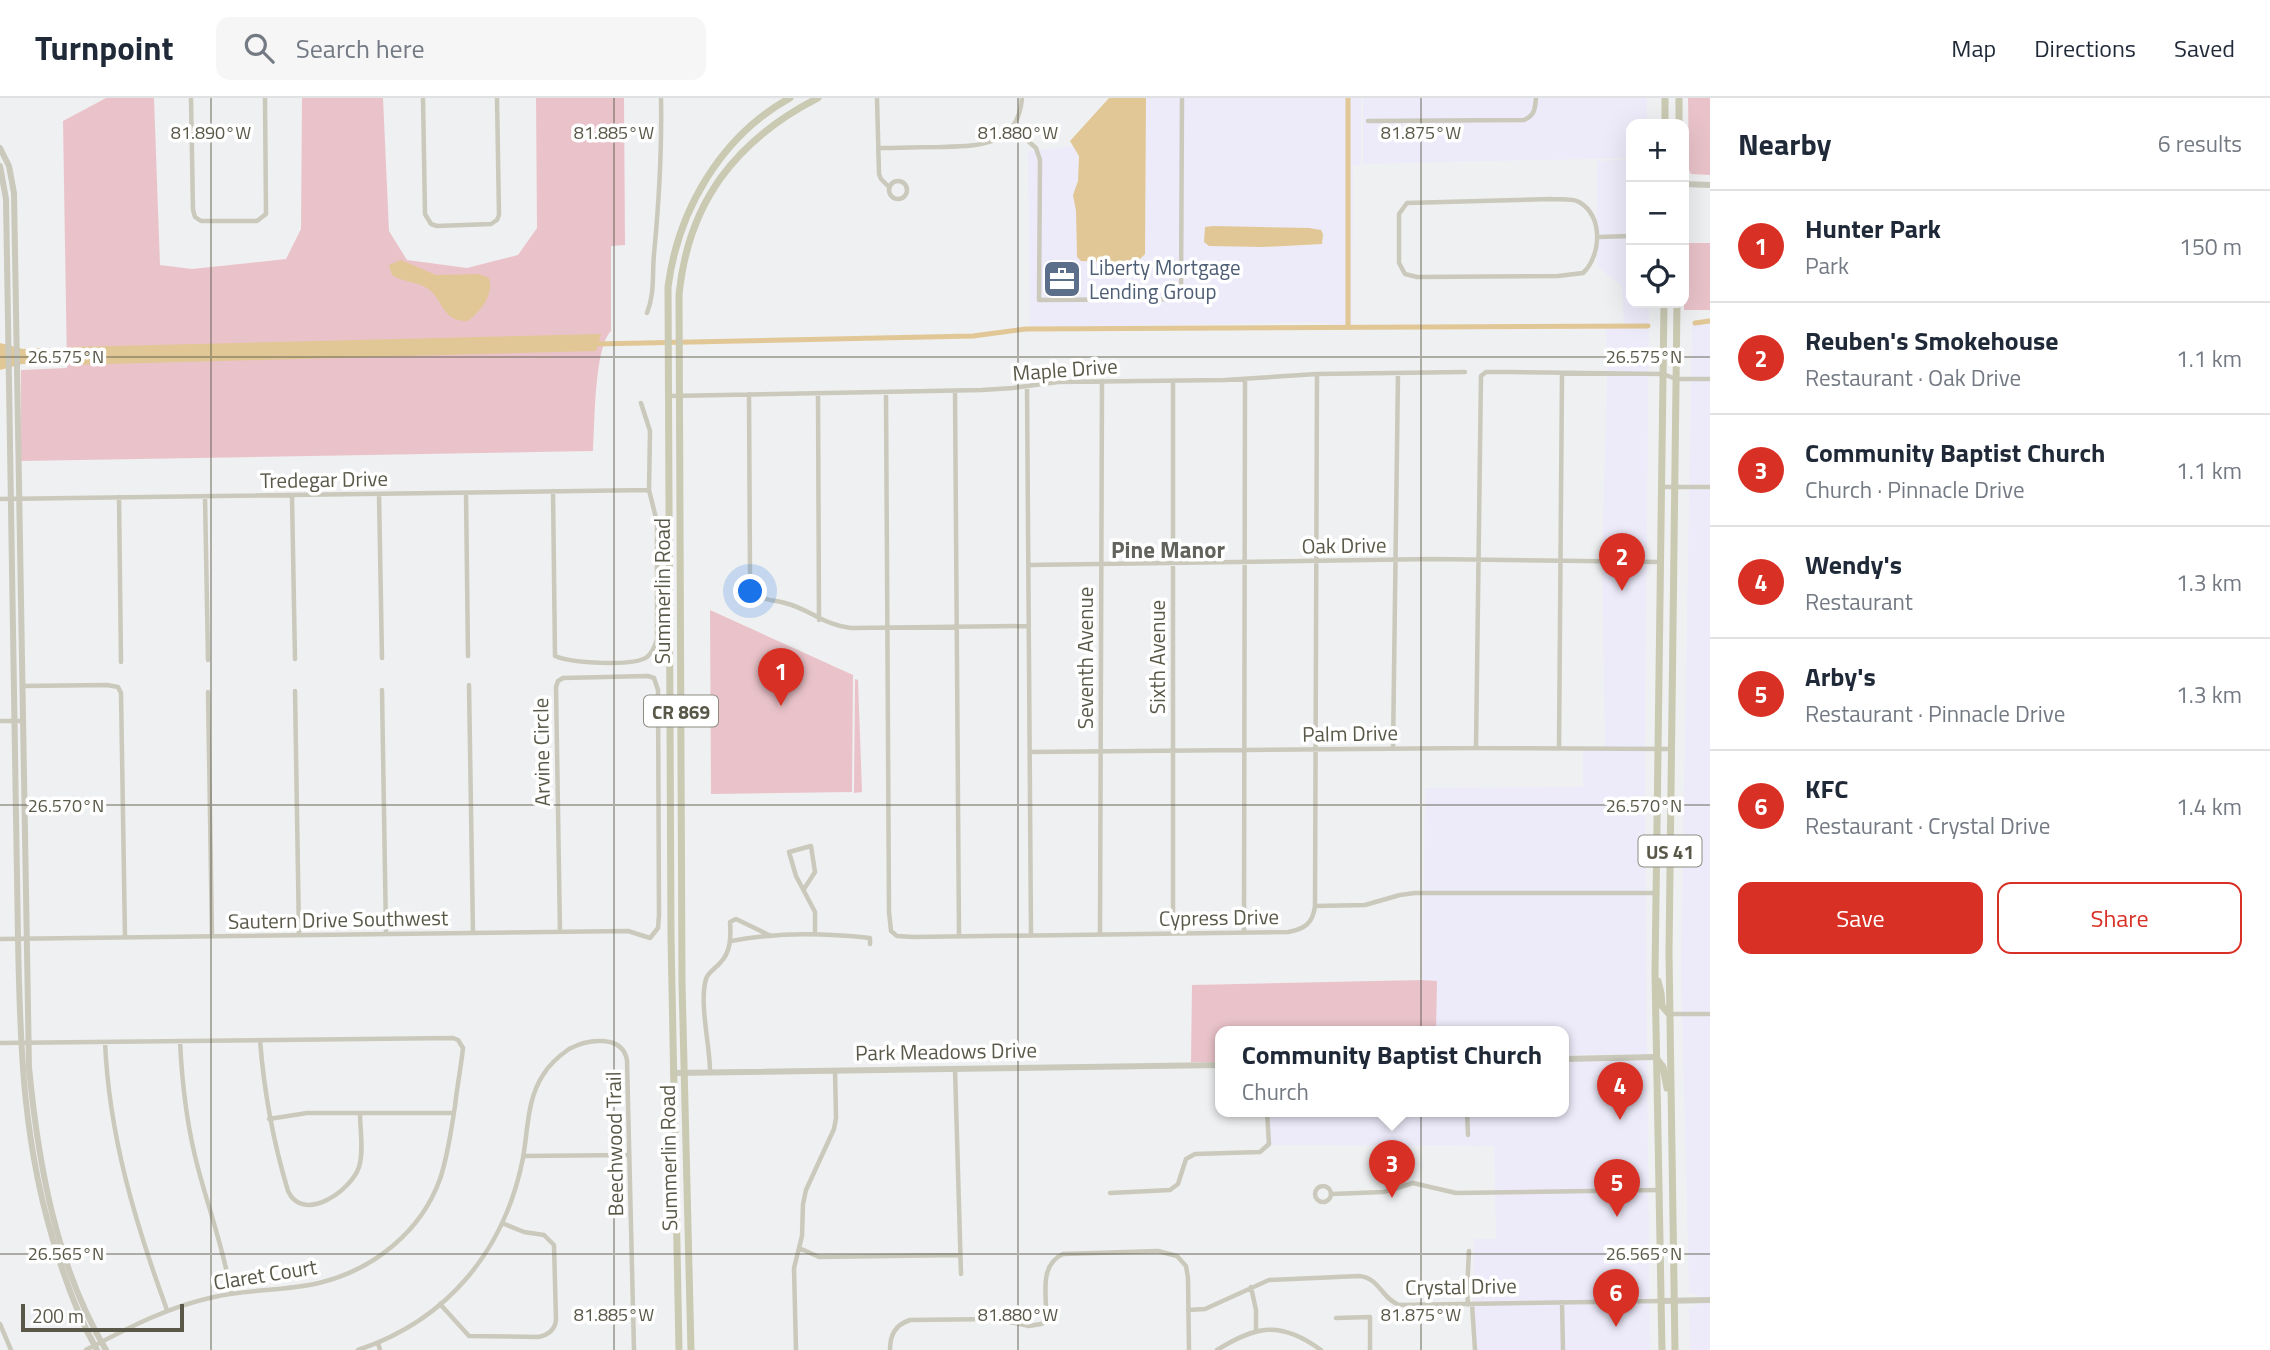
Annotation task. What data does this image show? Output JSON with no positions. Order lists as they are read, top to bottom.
{
  "streets": {
    "main road": ["Summerlin Road", "CR 869", "US 41"],
    "street": [
      "Maple Drive",
      "Tredegar Drive",
      "Oak Drive",
      "Sixth Avenue",
      "Seventh Avenue",
      "Palm Drive",
      "Arvine Circle",
      "Cypress Drive",
      "Sautern Drive Southwest",
      "Park Meadows Drive",
      "Beechwood Trail",
      "Claret Court",
      "Crystal Drive"
    ]
  },
  "crossings": [
    ["Maple Drive", "Summerlin Road"],
    ["Maple Drive", "Sixth Avenue"],
    ["Maple Drive", "Seventh Avenue"],
    ["Oak Drive", "Sixth Avenue"],
    ["Oak Drive", "Seventh Avenue"],
    ["Oak Drive", "US 41"],
    ["Summerlin Road", "Park Meadows Drive"],
    ["Sixth Avenue", "Palm Drive"],
    ["Sixth Avenue", "Cypress Drive"],
    ["Seventh Avenue", "Palm Drive"],
    ["Seventh Avenue", "Cypress Drive"],
    ["Palm Drive", "US 41"],
    ["Arvine Circle", "Sautern Drive Southwest"],
    ["US 41", "Crystal Drive"]
  ],
  "districts": ["Pine Manor"],
  "places": {
    "office": ["Liberty Mortgage Lending Group"]
  },
  "scale_bar": "200 m",
  "page": {
    "header": "Turnpoint",
    "search": "Search here",
    "nav": ["Map", "Directions", "Saved"],
    "heading": ["Nearby", "6 results"],
    "map_buttons": ["+", "−"],
    "list": [
      {
        "mark": "1",
        "name": "Hunter Park",
        "note": "Park",
        "value": "150 m"
      },
      {
        "mark": "2",
        "name": "Reuben's Smokehouse",
        "note": "Restaurant · Oak Drive",
        "value": "1.1 km"
      },
      {
        "mark": "3",
        "name": "Community Baptist Church",
        "note": "Church · Pinnacle Drive",
        "value": "1.1 km"
      },
      {
        "mark": "4",
        "name": "Wendy's",
        "note": "Restaurant",
        "value": "1.3 km"
      },
      {
        "mark": "5",
        "name": "Arby's",
        "note": "Restaurant · Pinnacle Drive",
        "value": "1.3 km"
      },
      {
        "mark": "6",
        "name": "KFC",
        "note": "Restaurant · Crystal Drive",
        "value": "1.4 km"
      }
    ],
    "pins": [
      "2",
      "1",
      "4",
      "3",
      "5",
      "6"
    ],
    "buttons": ["Save", "Share"],
    "popup": ["Community Baptist Church", "Church"],
    "scale": "200 m"
  },
  "coordinates": [
    "81.890°W",
    "81.885°W",
    "81.880°W",
    "81.875°W",
    "26.575°N",
    "26.570°N",
    "26.565°N"
  ]
}
